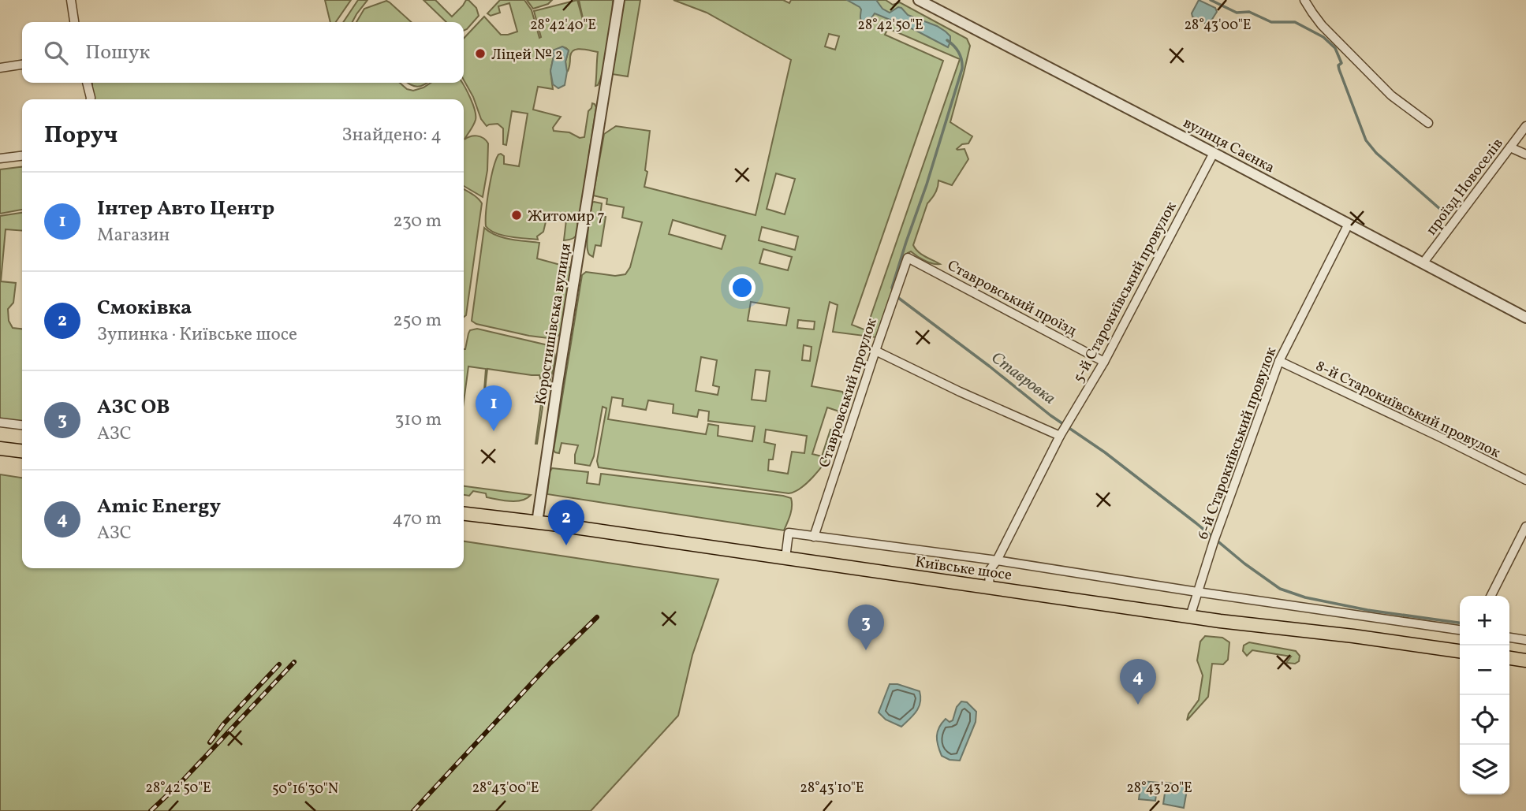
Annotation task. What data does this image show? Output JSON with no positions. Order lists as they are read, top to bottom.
{
  "streets": {
    "main road": ["Київське шосе"],
    "street": [
      "вулиця Саєнка",
      "проїзд Новоселів",
      "5-й Старокиївський провулок",
      "Ставровський проїзд",
      "Коростишівська вулиця",
      "Ставровський проулок",
      "8-й Старокиївський провулок",
      "6-й Старокиївський провулок"
    ]
  },
  "crossings": [
    ["вулиця Саєнка", "проїзд Новоселів"],
    ["вулиця Саєнка", "5-й Старокиївський провулок"],
    ["вулиця Саєнка", "6-й Старокиївський провулок"],
    ["5-й Старокиївський провулок", "Ставровський проїзд"],
    ["5-й Старокиївський провулок", "Київське шосе"],
    ["Ставровський проїзд", "Ставровський проулок"],
    ["Коростишівська вулиця", "Київське шосе"],
    ["8-й Старокиївський провулок", "6-й Старокиївський провулок"],
    ["6-й Старокиївський провулок", "Київське шосе"]
  ],
  "water": ["Ставровка"],
  "places": ["Ліцей № 2", "Житомир 7"],
  "page": {
    "search": "Пошук",
    "heading": ["Поруч", "Знайдено: 4"],
    "list": [
      {
        "mark": "1",
        "name": "Інтер Авто Центр",
        "note": "Магазин",
        "value": "230 m"
      },
      {
        "mark": "2",
        "name": "Смоківка",
        "note": "Зупинка · Київське шосе",
        "value": "250 m"
      },
      {
        "mark": "3",
        "name": "АЗС ОВ",
        "note": "АЗС",
        "value": "310 m"
      },
      {
        "mark": "4",
        "name": "Amic Energy",
        "note": "АЗС",
        "value": "470 m"
      }
    ],
    "pins": [
      "1",
      "2",
      "3",
      "4"
    ],
    "map_buttons": ["+", "−"]
  },
  "coordinates": [
    "28°42'40\"E",
    "28°42'50\"E",
    "28°43'00\"E",
    "28°43'10\"E",
    "28°43'20\"E",
    "50°16'30\"N"
  ]
}
